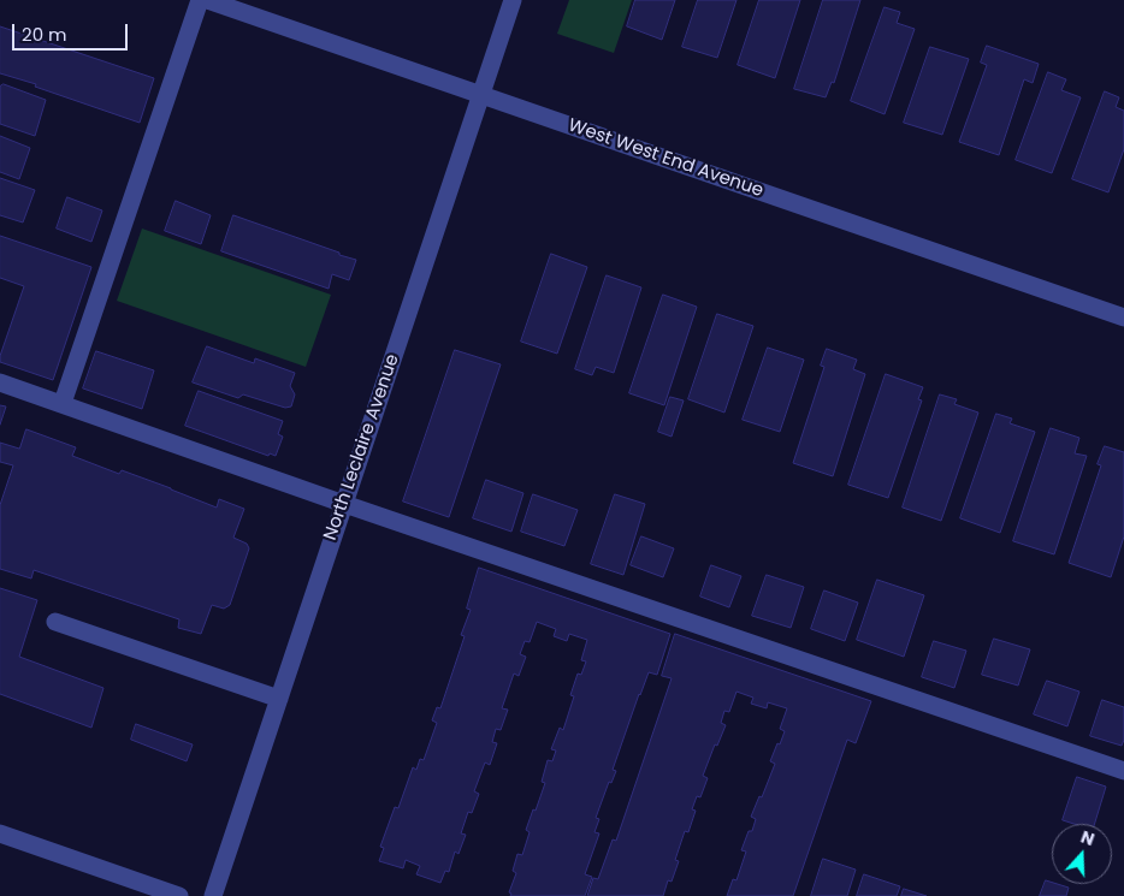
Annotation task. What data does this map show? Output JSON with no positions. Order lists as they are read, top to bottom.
{
  "streets": {
    "street": ["West West End Avenue", "North Leclaire Avenue"]
  },
  "crossings": [
    ["West West End Avenue", "North Leclaire Avenue"]
  ],
  "scale_bar": "20 m",
  "north": "top"
}
